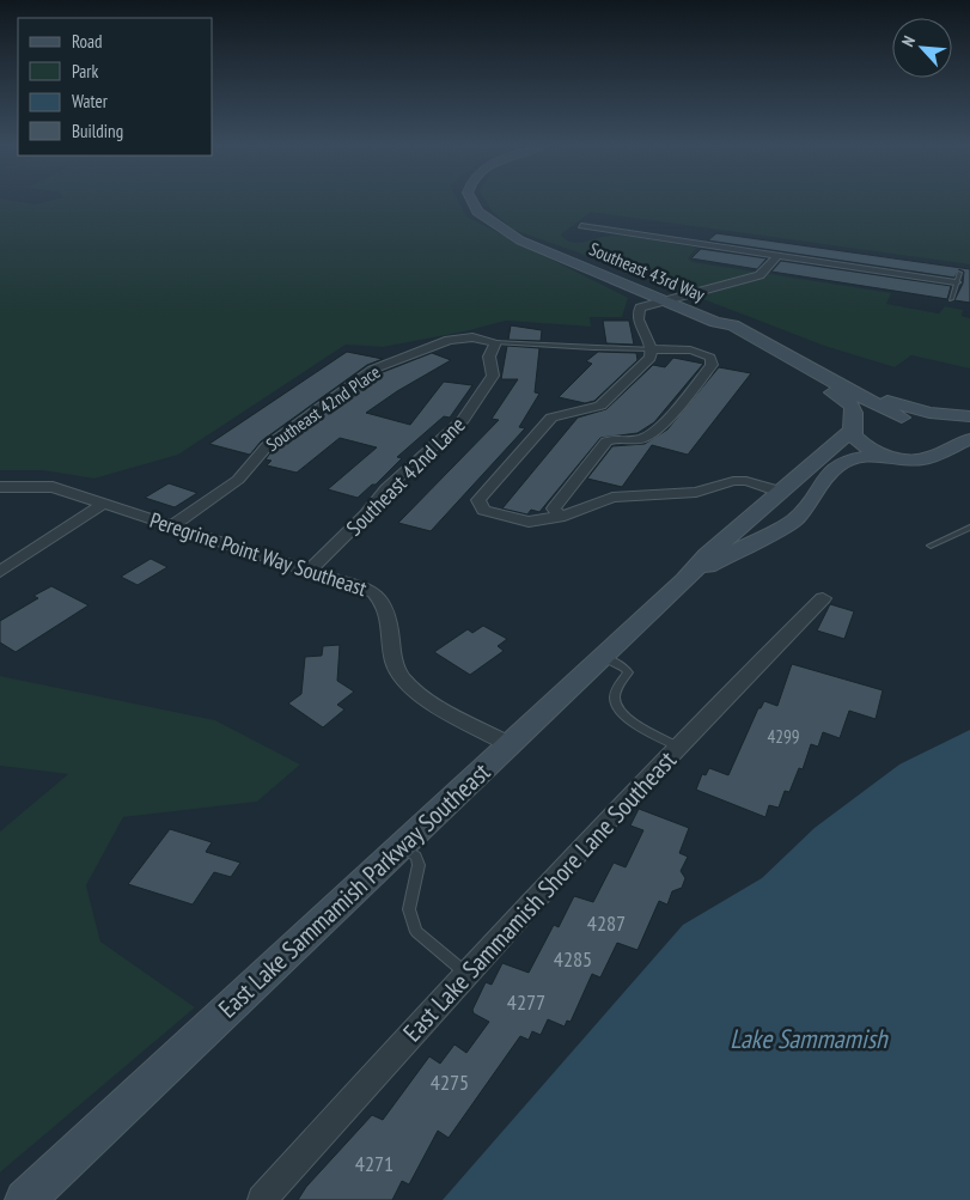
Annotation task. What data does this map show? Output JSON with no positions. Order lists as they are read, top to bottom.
{
  "streets": {
    "main road": ["Southeast 43rd Way", "East Lake Sammamish Parkway Southeast"],
    "street": [
      "Southeast 42nd Place",
      "Southeast 42nd Lane",
      "Peregrine Point Way Southeast",
      "East Lake Sammamish Shore Lane Southeast"
    ]
  },
  "crossings": [
    ["Southeast 43rd Way", "East Lake Sammamish Parkway Southeast"],
    ["Southeast 42nd Place", "Southeast 42nd Lane"],
    ["Southeast 42nd Place", "Peregrine Point Way Southeast"],
    ["Southeast 42nd Lane", "Peregrine Point Way Southeast"],
    ["Peregrine Point Way Southeast", "East Lake Sammamish Parkway Southeast"]
  ],
  "water": ["Lake Sammamish"],
  "house_numbers": [
    "4299",
    "4287",
    "4285",
    "4277",
    "4275",
    "4271"
  ],
  "legend": [
    "Road",
    "Park",
    "Water",
    "Building"
  ],
  "north": "top left"
}
